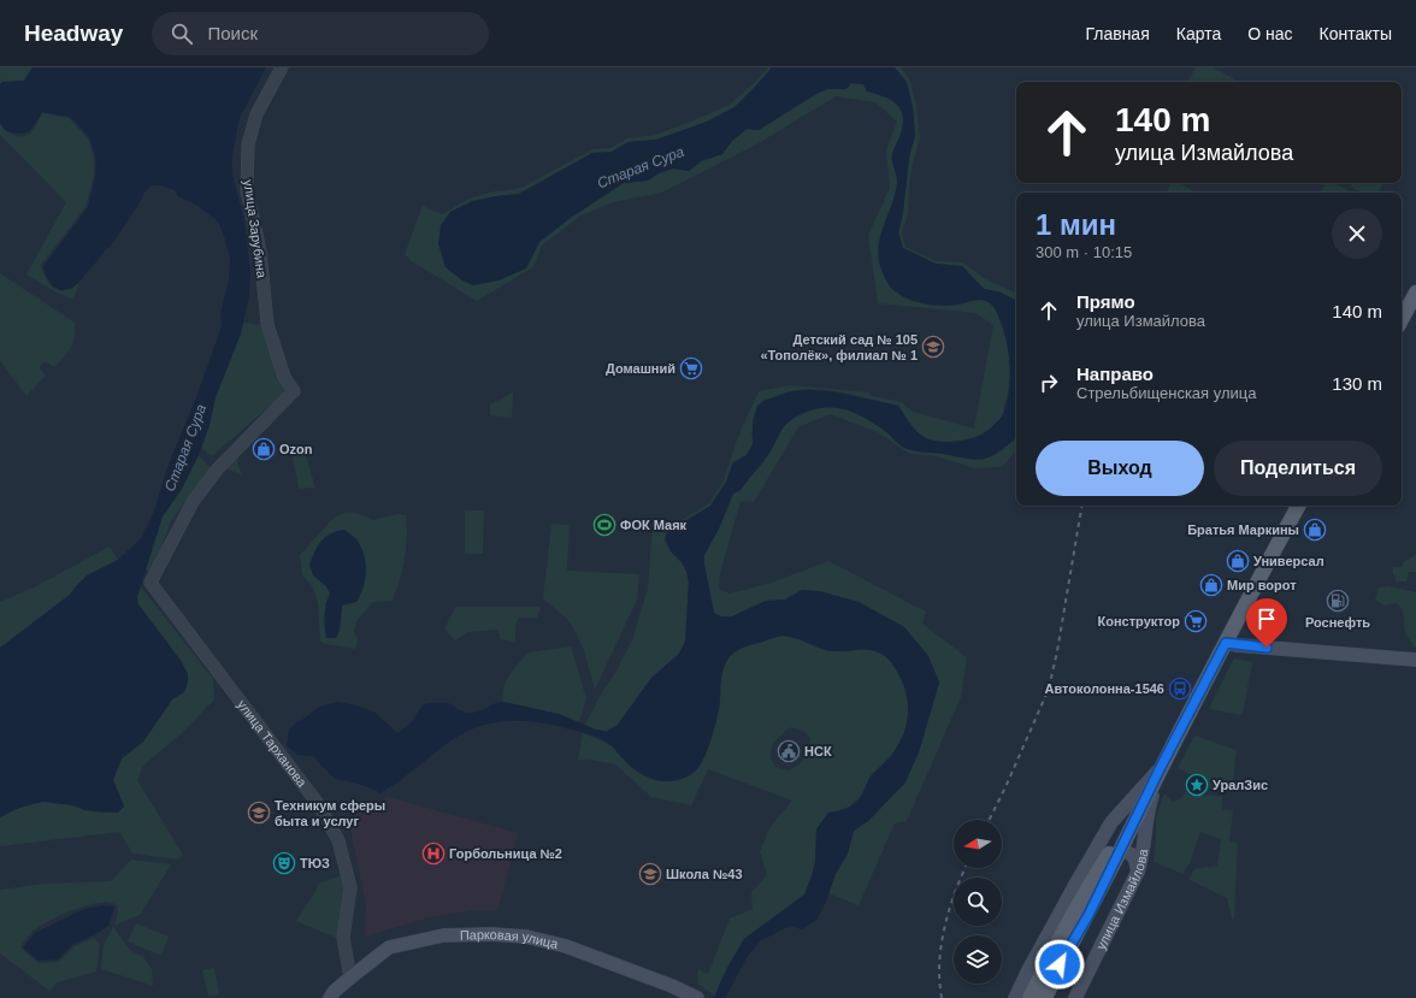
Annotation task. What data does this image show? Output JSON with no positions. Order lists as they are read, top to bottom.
{
  "streets": {
    "main road": ["улица Измайлова", "Парковая улица"],
    "street": ["улица Зарубина", "улица Тарханова"]
  },
  "crossings": [
    ["улица Зарубина", "улица Тарханова"],
    ["улица Тарханова", "Парковая улица"]
  ],
  "water": ["Старая Сура"],
  "places": {
    "school or university": ["Детский сад № 105 «Тополёк», филиал № 1", "Техникум сферы быта и услуг", "Школа №43"],
    "supermarket": ["Домашний", "Конструктор"],
    "shop": [
      "Ozon",
      "Братья Маркины",
      "Универсал",
      "Мир ворот"
    ],
    "sports": ["ФОК Маяк"],
    "fuel station": ["Роснефть"],
    "bus stop": ["Автоколонна-1546"],
    "public building": ["НСК"],
    "place": ["УралЗис"],
    "hospital": ["Горбольница №2"],
    "theatre": ["ТЮЗ"]
  },
  "north": "left",
  "page": {
    "header": "Headway",
    "search": "Поиск",
    "nav": [
      "Главная",
      "Карта",
      "О нас",
      "Контакты"
    ],
    "turn": ["140 m", "улица Измайлова"],
    "heading": ["1 мин", "300 m · 10:15"],
    "list": [
      {
        "name": "Прямо",
        "note": "улица Измайлова",
        "value": "140 m"
      },
      {
        "name": "Направо",
        "note": "Стрельбищенская улица",
        "value": "130 m"
      }
    ],
    "buttons": ["Выход", "Поделиться"]
  }
}
